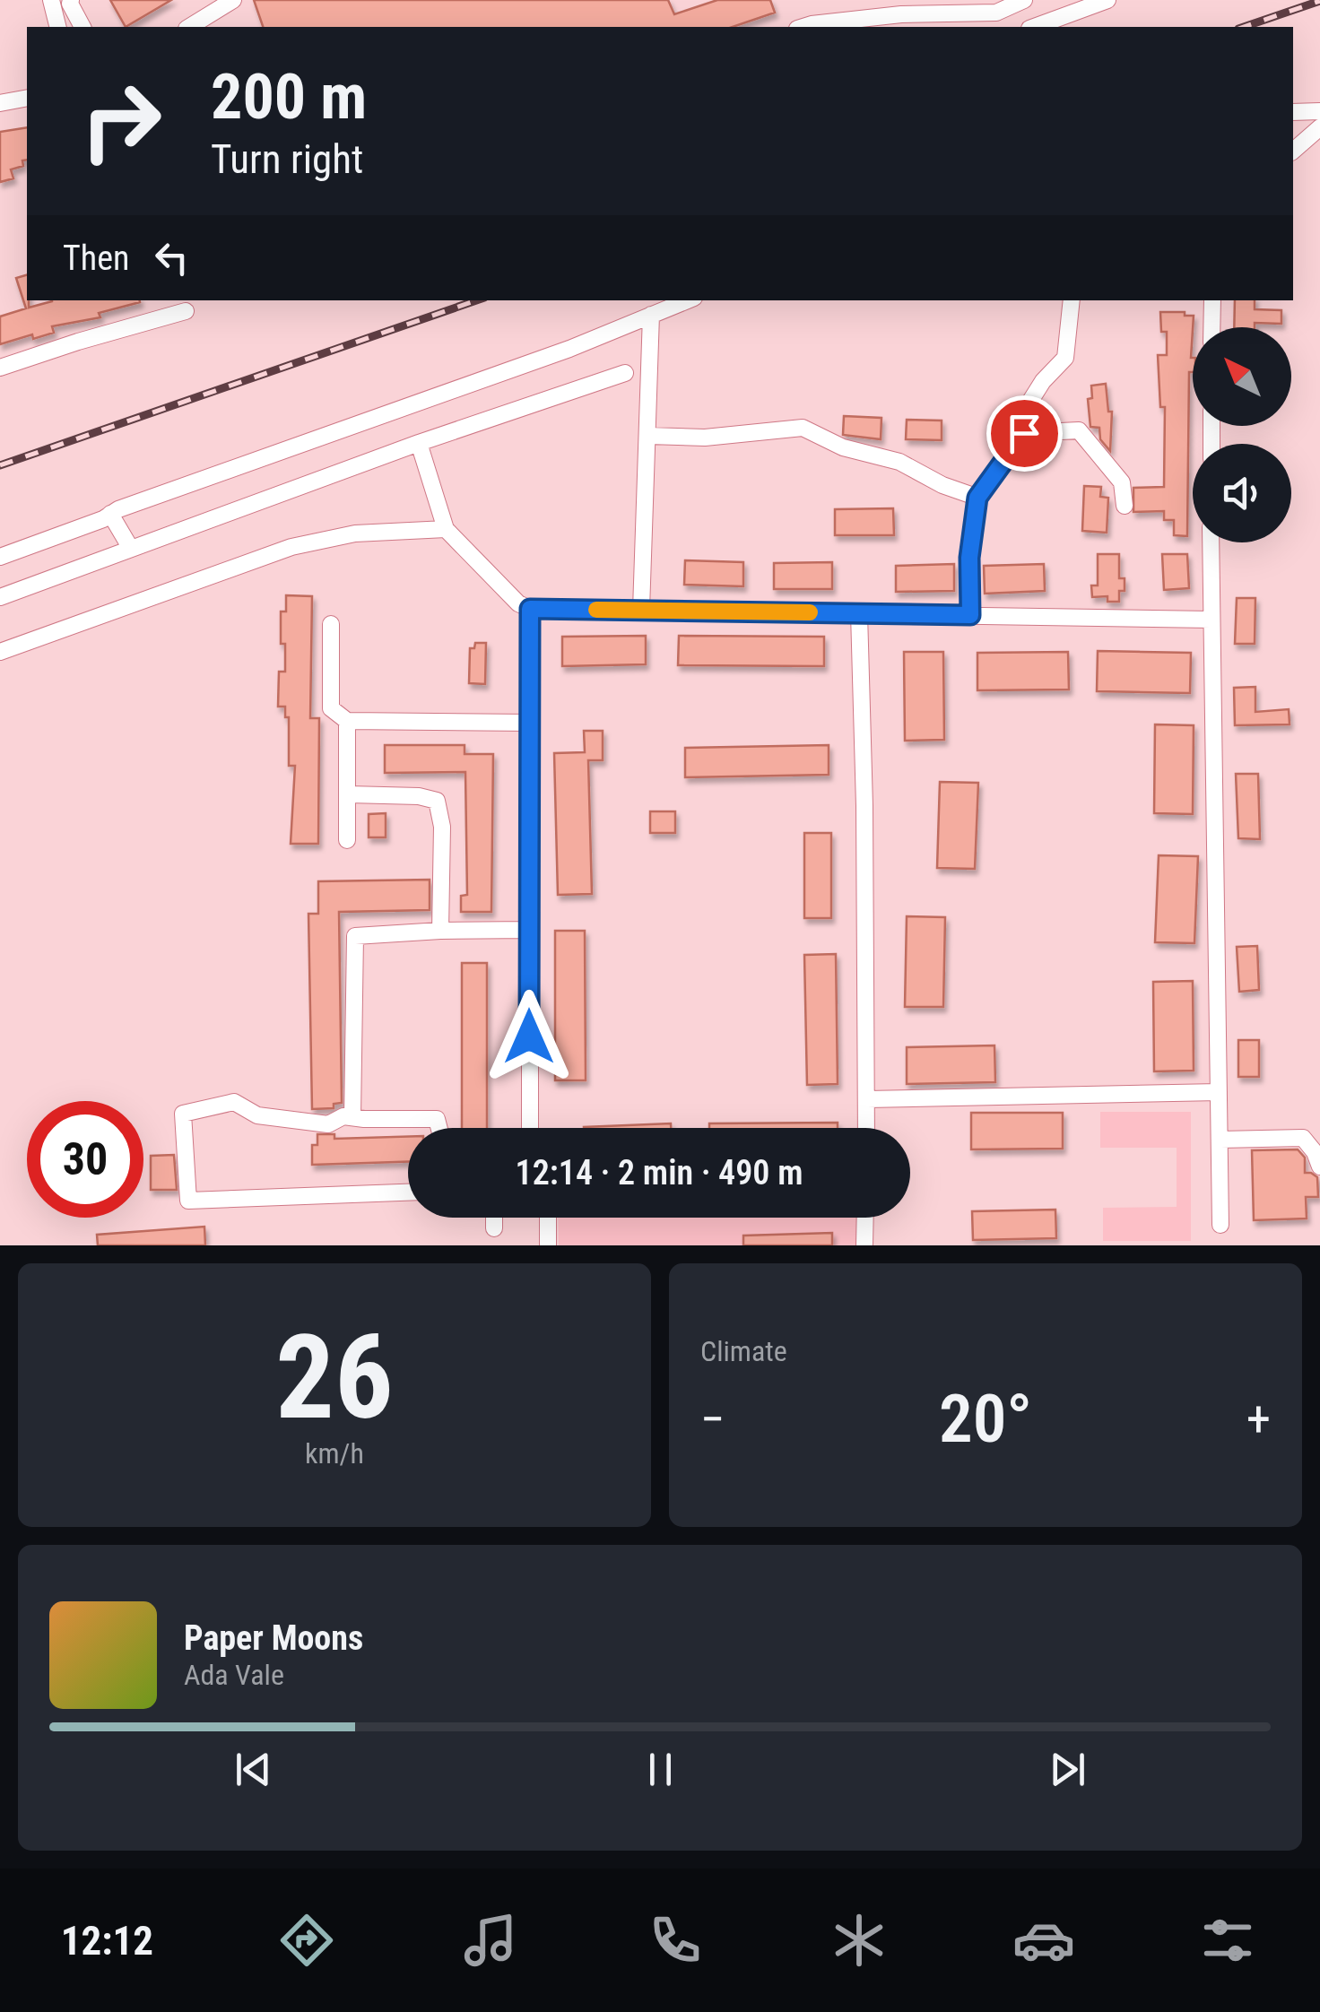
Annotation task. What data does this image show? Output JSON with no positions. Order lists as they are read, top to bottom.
{
  "north": "top left",
  "page": {
    "turn": ["200 m", "Turn right"],
    "then": "Then",
    "limit": "30",
    "trip": "12:14 · 2 min · 490 m",
    "tile": [
      ["26", "km/h"],
      "Climate"
    ],
    "heat": ["−", "20°", "+"],
    "song": ["Paper Moons", "Ada Vale"],
    "tabs": "12:12"
  }
}
